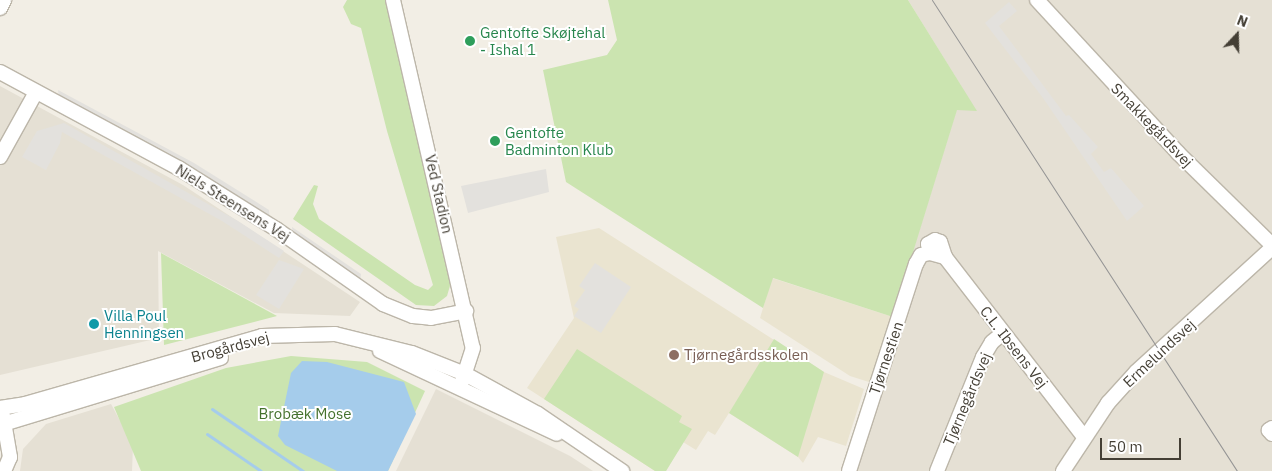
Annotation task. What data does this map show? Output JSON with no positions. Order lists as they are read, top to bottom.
{
  "streets": {
    "street": [
      "Smakkegårdsvej",
      "Ved Stadion",
      "Niels Steensens Vej",
      "Brogårdsvej",
      "C.L. Ibsens Vej",
      "Ermelundsvej",
      "Tjørnestien",
      "Tjørnegårdsvej"
    ]
  },
  "crossings": [
    ["Smakkegårdsvej", "Ermelundsvej"],
    ["Ved Stadion", "Niels Steensens Vej"],
    ["Ved Stadion", "Brogårdsvej"],
    ["C.L. Ibsens Vej", "Ermelundsvej"],
    ["C.L. Ibsens Vej", "Tjørnestien"],
    ["C.L. Ibsens Vej", "Tjørnegårdsvej"]
  ],
  "parks": ["Brobæk Mose"],
  "places": [
    "Gentofte Skøjtehal - Ishal 1",
    "Gentofte Badminton Klub",
    "Villa Poul Henningsen",
    "Tjørnegårdsskolen"
  ],
  "scale_bar": "50 m",
  "north": "top"
}
